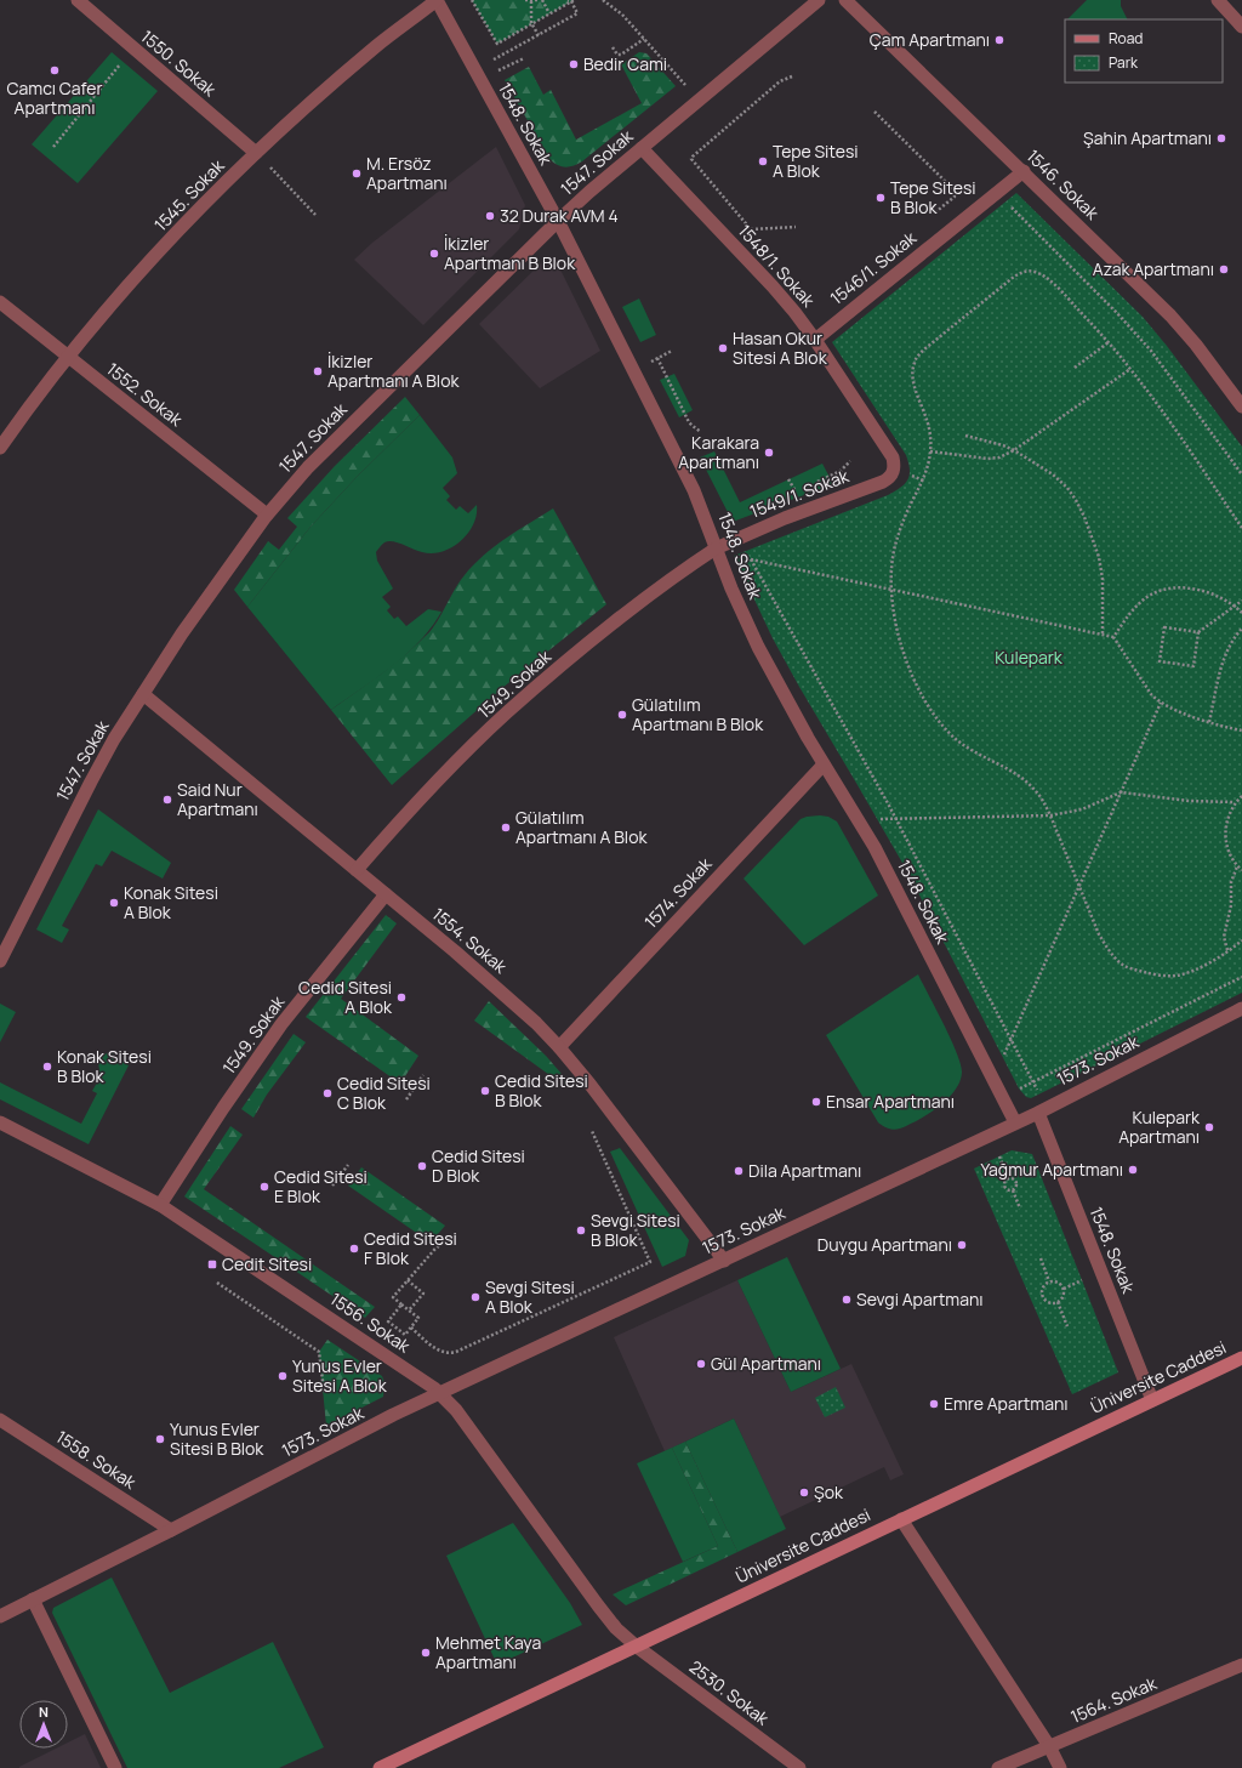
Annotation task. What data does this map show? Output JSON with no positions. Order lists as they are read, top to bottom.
{
  "streets": {
    "main road": ["Üniversite Caddesi"],
    "street": [
      "1550. Sokak",
      "1548. Sokak",
      "1547. Sokak",
      "1546. Sokak",
      "1545. Sokak",
      "1548/1. Sokak",
      "1546/1. Sokak",
      "1552. Sokak",
      "1549/1. Sokak",
      "1549. Sokak",
      "1574. Sokak",
      "1554. Sokak",
      "1573. Sokak",
      "1556. Sokak",
      "1558. Sokak",
      "2530. Sokak",
      "1564. Sokak"
    ]
  },
  "crossings": [
    ["1550. Sokak", "1545. Sokak"],
    ["1548. Sokak", "1547. Sokak"],
    ["1548. Sokak", "1545. Sokak"],
    ["1548. Sokak", "1549/1. Sokak"],
    ["1548. Sokak", "1549. Sokak"],
    ["1548. Sokak", "1574. Sokak"],
    ["1548. Sokak", "1573. Sokak"],
    ["1548. Sokak", "Üniversite Caddesi"],
    ["1547. Sokak", "1548/1. Sokak"],
    ["1547. Sokak", "1552. Sokak"],
    ["1547. Sokak", "1554. Sokak"],
    ["1546. Sokak", "1546/1. Sokak"],
    ["1545. Sokak", "1552. Sokak"],
    ["1548/1. Sokak", "1546/1. Sokak"],
    ["1548/1. Sokak", "1549/1. Sokak"],
    ["1549/1. Sokak", "1549. Sokak"],
    ["1549. Sokak", "1554. Sokak"],
    ["1549. Sokak", "1556. Sokak"],
    ["1574. Sokak", "1554. Sokak"],
    ["1554. Sokak", "1573. Sokak"],
    ["1573. Sokak", "1556. Sokak"],
    ["1573. Sokak", "1558. Sokak"],
    ["1556. Sokak", "Üniversite Caddesi"],
    ["1556. Sokak", "2530. Sokak"],
    ["Üniversite Caddesi", "2530. Sokak"]
  ],
  "parks": ["Kulepark"],
  "places": {
    "other": [
      "Çam Apartmanı",
      "Bedir Cami",
      "Camcı Cafer Apartmanı",
      "Şahin Apartmanı",
      "Tepe Sitesi A Blok",
      "M. Ersöz Apartmanı",
      "Tepe Sitesi B Blok",
      "32 Durak AVM 4",
      "İkizler Apartmanı B Blok",
      "Azak Apartmanı",
      "Hasan Okur Sitesi A Blok",
      "İkizler Apartmanı A Blok",
      "Karakara Apartmanı",
      "Gülatılım Apartmanı B Blok",
      "Said Nur Apartmanı",
      "Gülatılım Apartmanı A Blok",
      "Konak Sitesi A Blok",
      "Cedid Sitesi A Blok",
      "Konak Sitesi B Blok",
      "Cedid Sitesi B Blok",
      "Cedid Sitesi C Blok",
      "Ensar Apartmanı",
      "Kulepark Apartmanı",
      "Cedid Sitesi D Blok",
      "Yağmur Apartmanı",
      "Dila Apartmanı",
      "Cedid Sitesi E Blok",
      "Sevgi Sitesi B Blok",
      "Duygu Apartmanı",
      "Cedid Sitesi F Blok",
      "Sevgi Sitesi A Blok",
      "Sevgi Apartmanı",
      "Gül Apartmanı",
      "Yunus Evler Sitesi A Blok",
      "Emre Apartmanı",
      "Yunus Evler Sitesi B Blok",
      "Şok",
      "Mehmet Kaya Apartmanı"
    ],
    "transit": ["Cedit Sitesi"]
  },
  "legend": ["Road", "Park"],
  "north": "top"
}
